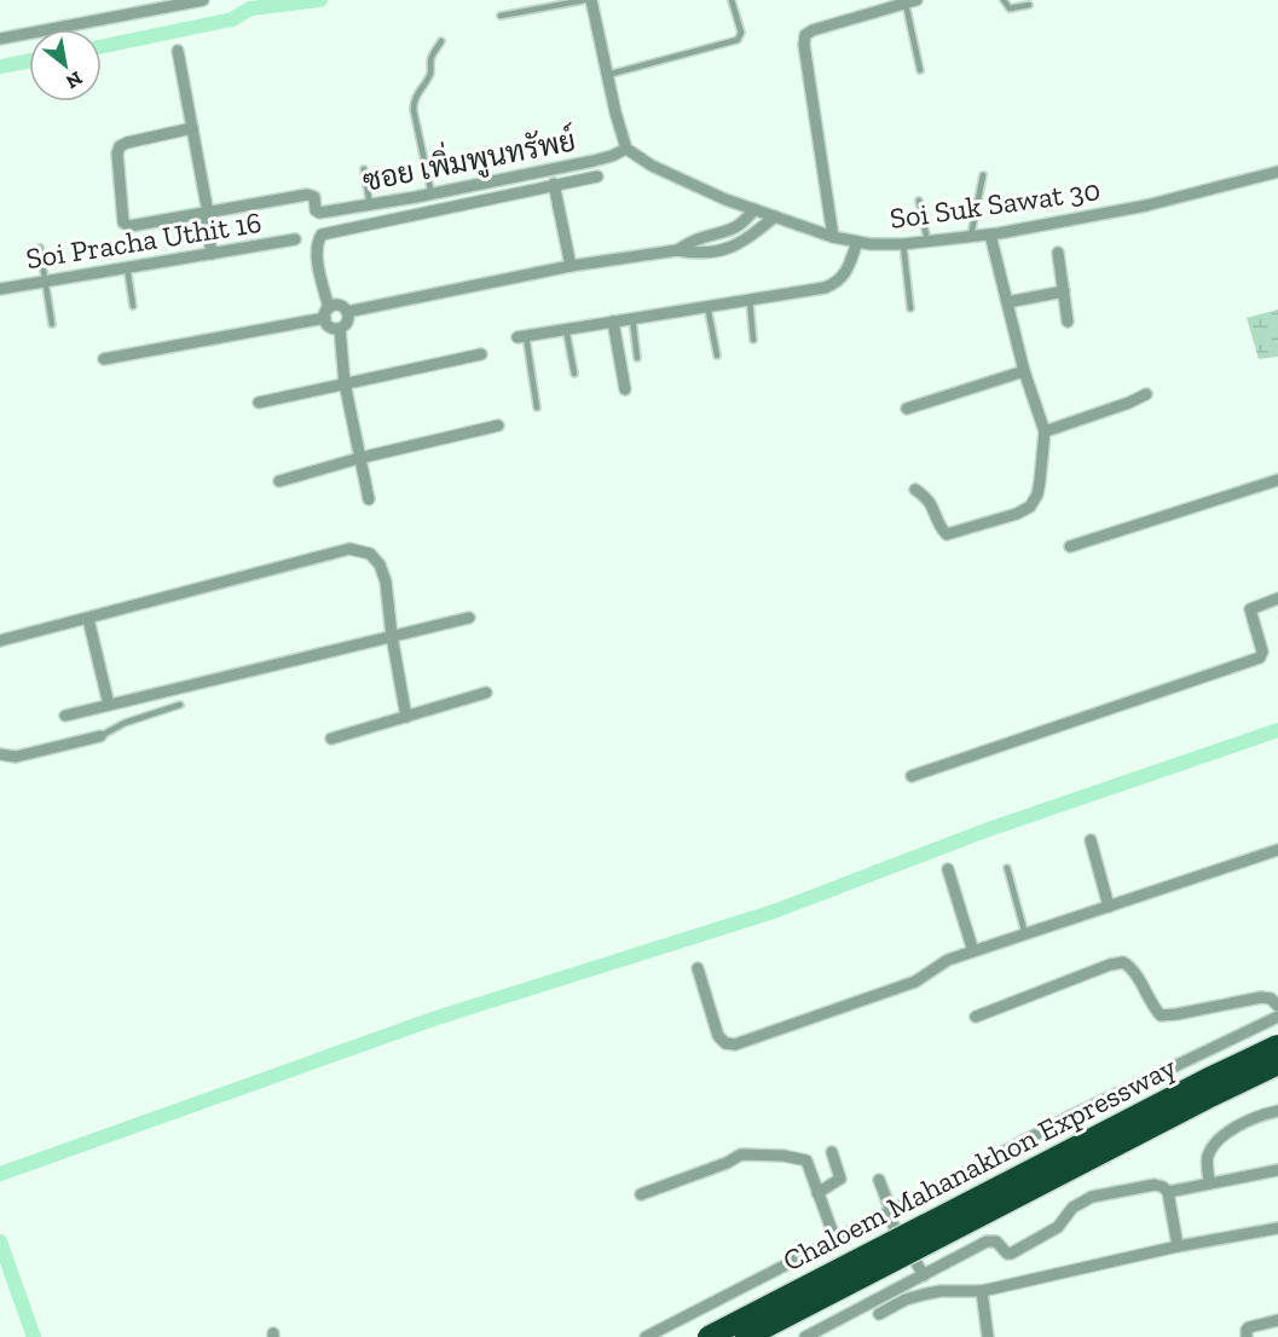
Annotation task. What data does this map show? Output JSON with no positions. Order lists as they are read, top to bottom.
{
  "streets": {
    "highway": ["Chaloem Mahanakhon Expressway"],
    "street": ["ซอย เพิ่มพูนทรัพย์", "Soi Suk Sawat 30", "Soi Pracha Uthit 16"]
  },
  "crossings": [
    ["ซอย เพิ่มพูนทรัพย์", "Soi Suk Sawat 30"]
  ],
  "north": "bottom right"
}
